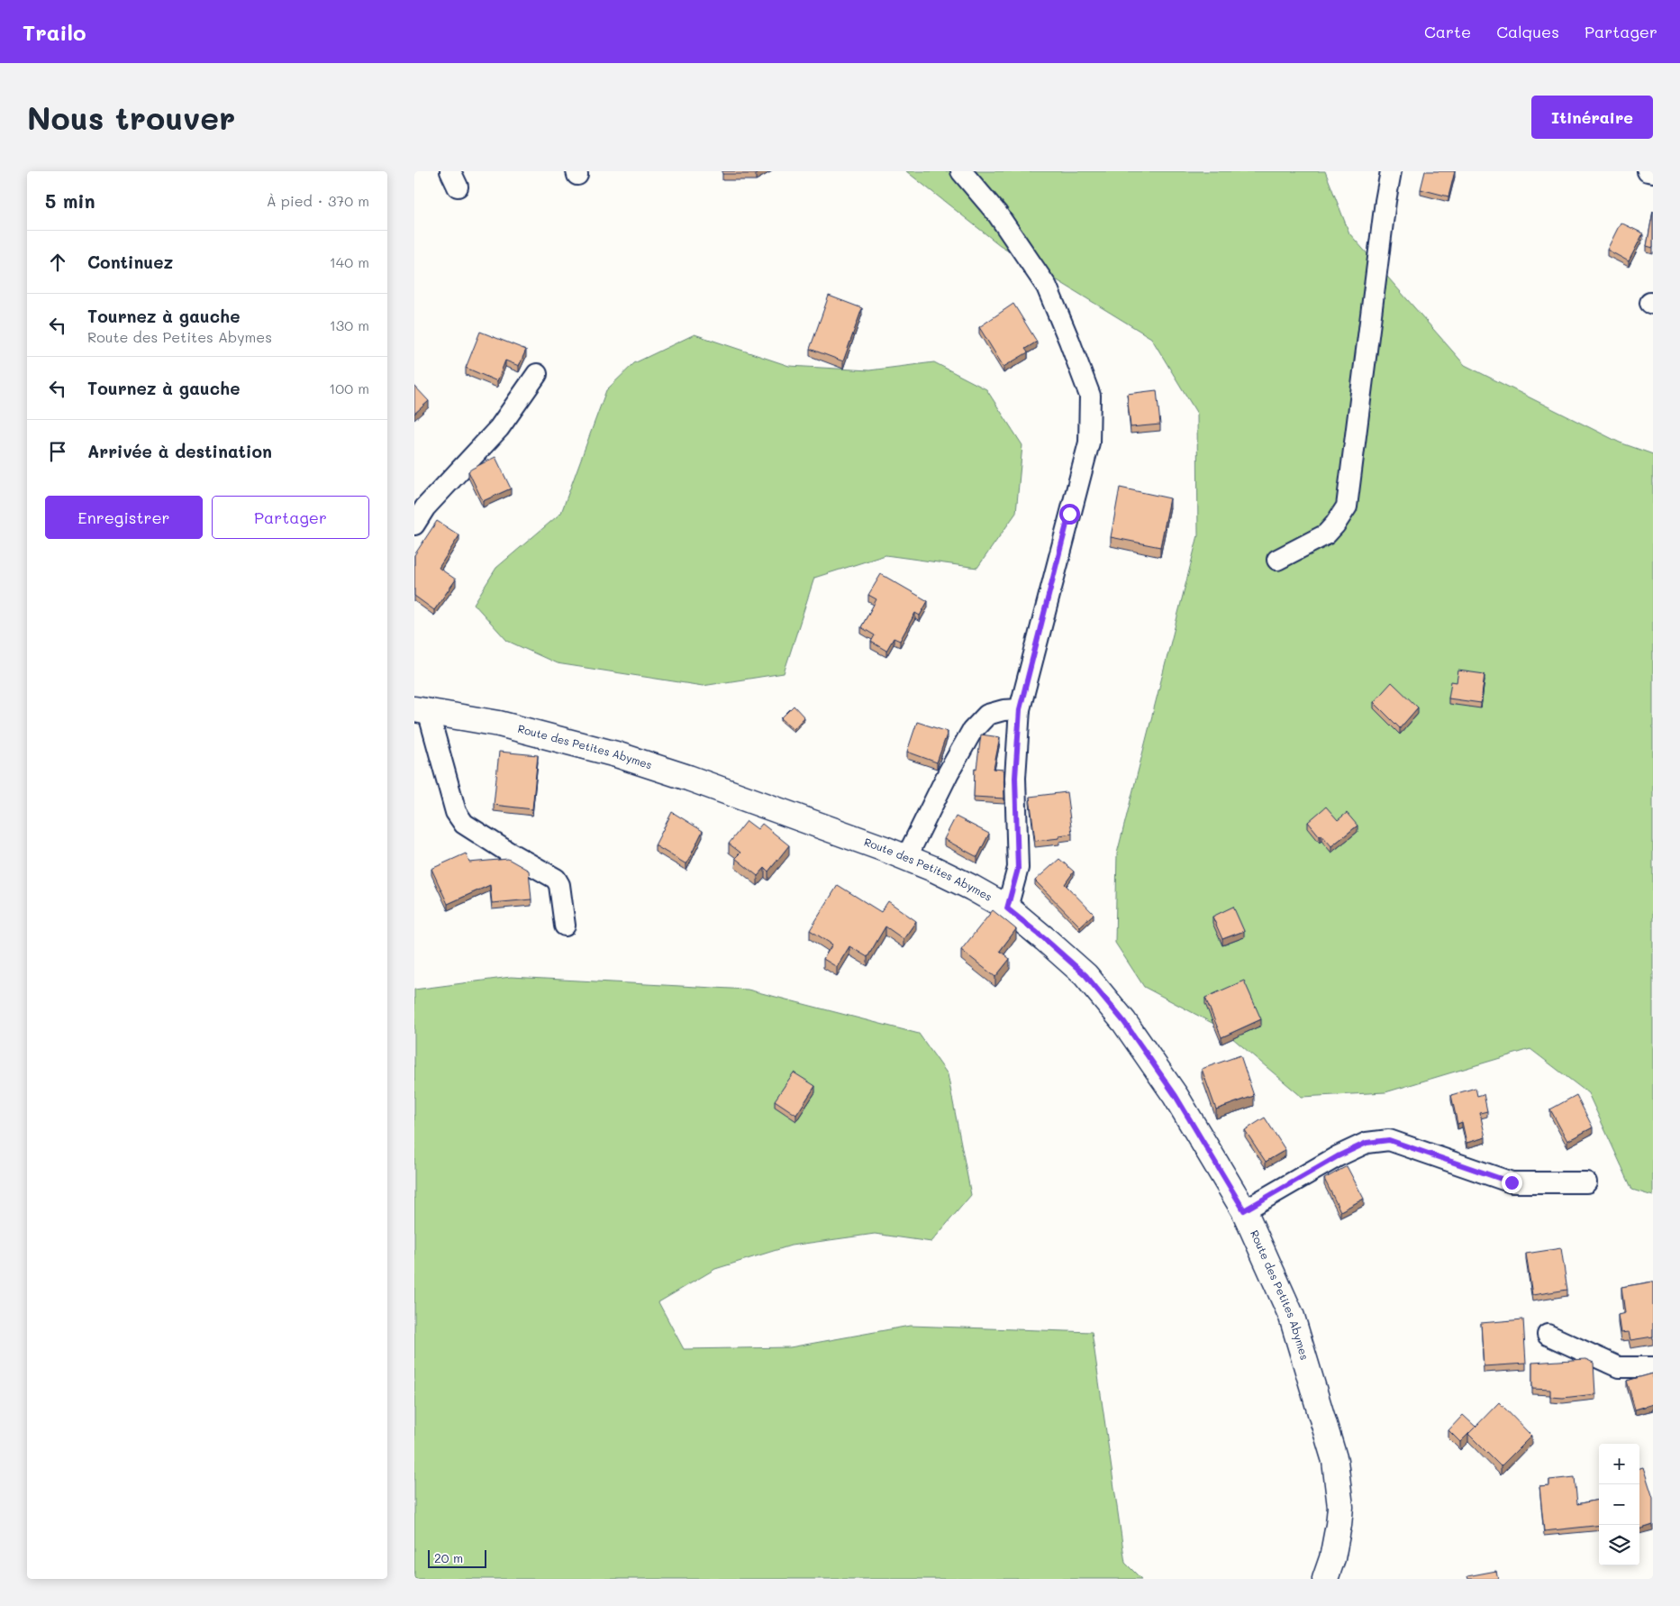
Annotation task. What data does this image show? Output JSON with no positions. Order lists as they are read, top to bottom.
{
  "streets": {
    "main road": ["Route des Petites Abymes"]
  },
  "scale_bar": "20 m",
  "page": {
    "header": "Trailo",
    "nav": ["Carte", "Calques", "Partager"],
    "buttons": [
      "Itinéraire",
      ["Enregistrer", "Partager"]
    ],
    "title": "Nous trouver",
    "heading": ["5 min", "À pied · 370 m"],
    "list": [
      ["Continuez", "140 m"],
      ["Tournez à gauche", "Route des Petites Abymes", "130 m"],
      ["Tournez à gauche", "100 m"],
      "Arrivée à destination"
    ],
    "map_buttons": ["+", "−"],
    "scale": "20 m"
  }
}
